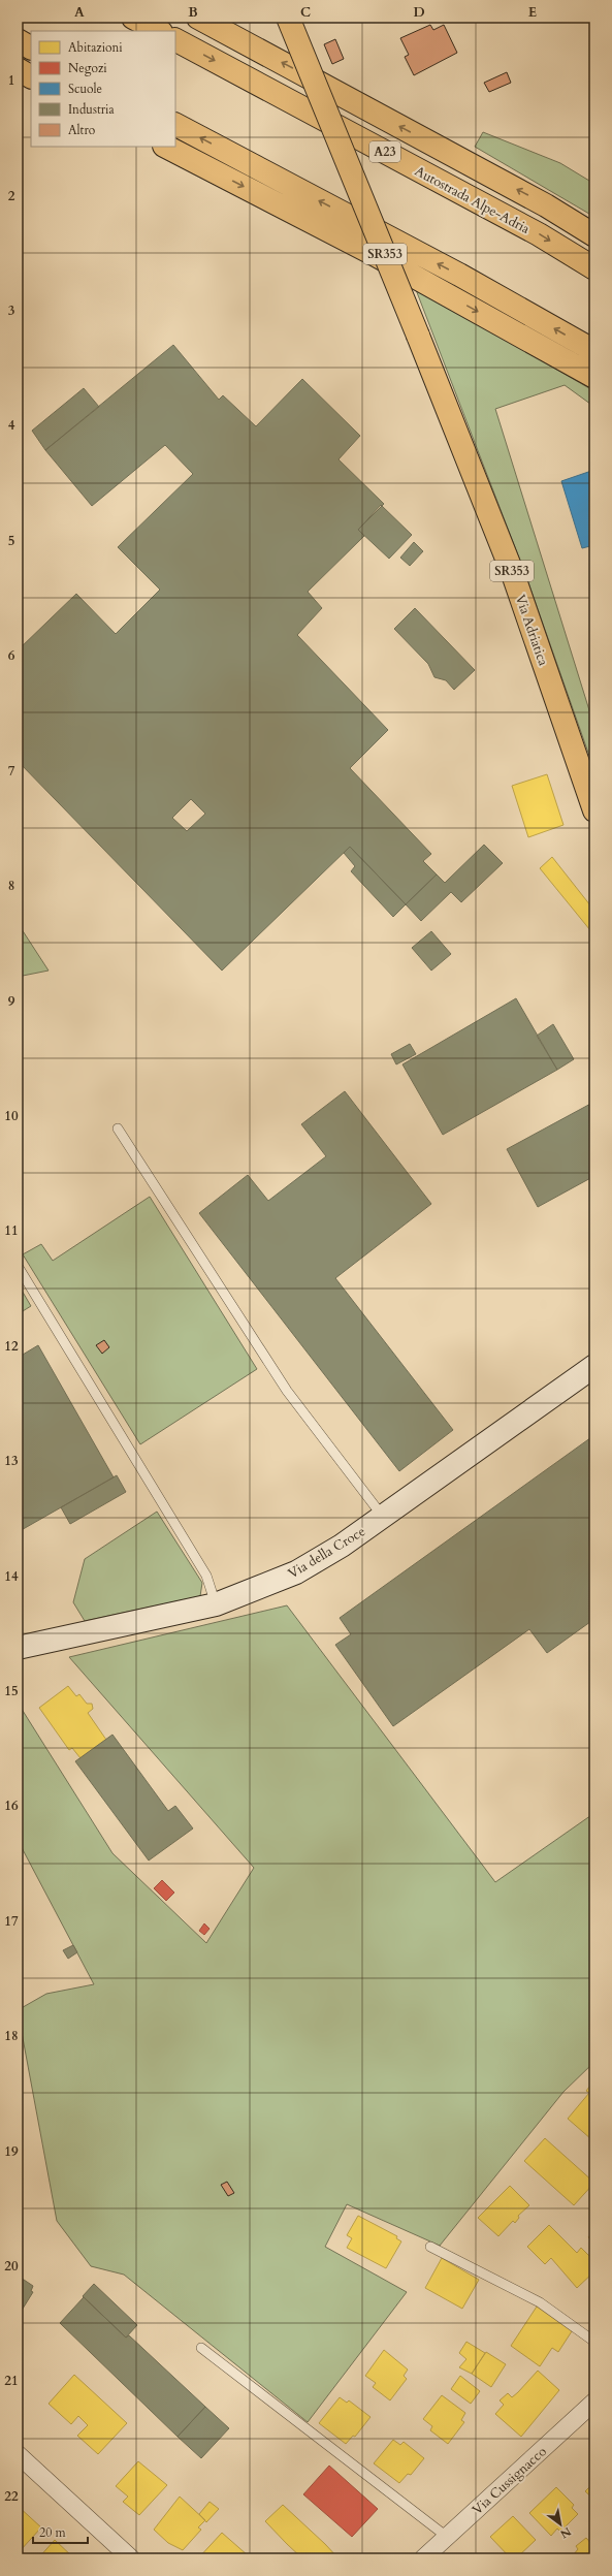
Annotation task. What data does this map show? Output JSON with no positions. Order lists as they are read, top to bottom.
{
  "streets": {
    "main road": [
      "A23",
      "Autostrada Alpe-Adria",
      "SR353",
      "Via Adriatica",
      "Via della Croce"
    ],
    "street": ["Via Cussignacco"]
  },
  "legend": [
    "Abitazioni",
    "Negozi",
    "Scuole",
    "Industria",
    "Altro"
  ],
  "scale_bar": "20 m",
  "north": "bottom right",
  "grid": {
    "columns": [
      "A",
      "B",
      "C",
      "D",
      "E"
    ],
    "rows": [
      "1",
      "2",
      "3",
      "4",
      "5",
      "6",
      "7",
      "8",
      "9",
      "10",
      "11",
      "12",
      "13",
      "14",
      "15",
      "16",
      "17",
      "18",
      "19",
      "20",
      "21",
      "22"
    ]
  }
}
